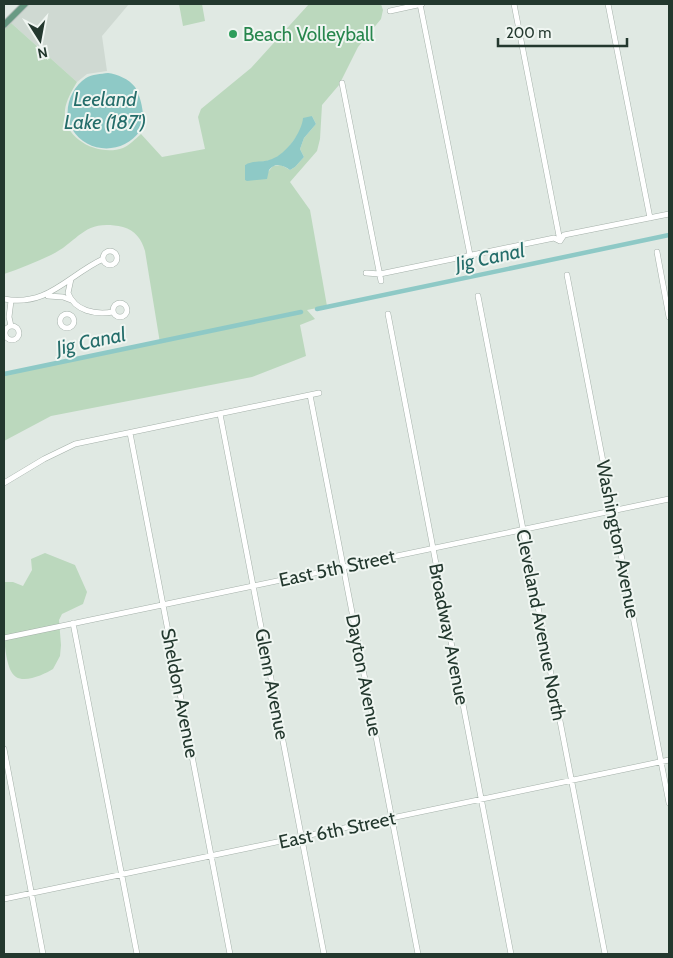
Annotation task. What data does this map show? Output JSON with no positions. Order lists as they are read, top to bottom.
{
  "streets": {
    "street": [
      "Washington Avenue",
      "East 5th Street",
      "Cleveland Avenue North",
      "Broadway Avenue",
      "Dayton Avenue",
      "Glenn Avenue",
      "Sheldon Avenue",
      "East 6th Street"
    ]
  },
  "crossings": [
    ["Washington Avenue", "East 5th Street"],
    ["Washington Avenue", "East 6th Street"],
    ["East 5th Street", "Cleveland Avenue North"],
    ["East 5th Street", "Broadway Avenue"],
    ["East 5th Street", "Dayton Avenue"],
    ["East 5th Street", "Glenn Avenue"],
    ["East 5th Street", "Sheldon Avenue"],
    ["Cleveland Avenue North", "East 6th Street"],
    ["Broadway Avenue", "East 6th Street"],
    ["Dayton Avenue", "East 6th Street"],
    ["Glenn Avenue", "East 6th Street"],
    ["Sheldon Avenue", "East 6th Street"]
  ],
  "water": ["Leeland Lake (187')", "Jig Canal"],
  "places": ["Beach Volleyball"],
  "scale_bar": "200 m",
  "north": "bottom"
}
